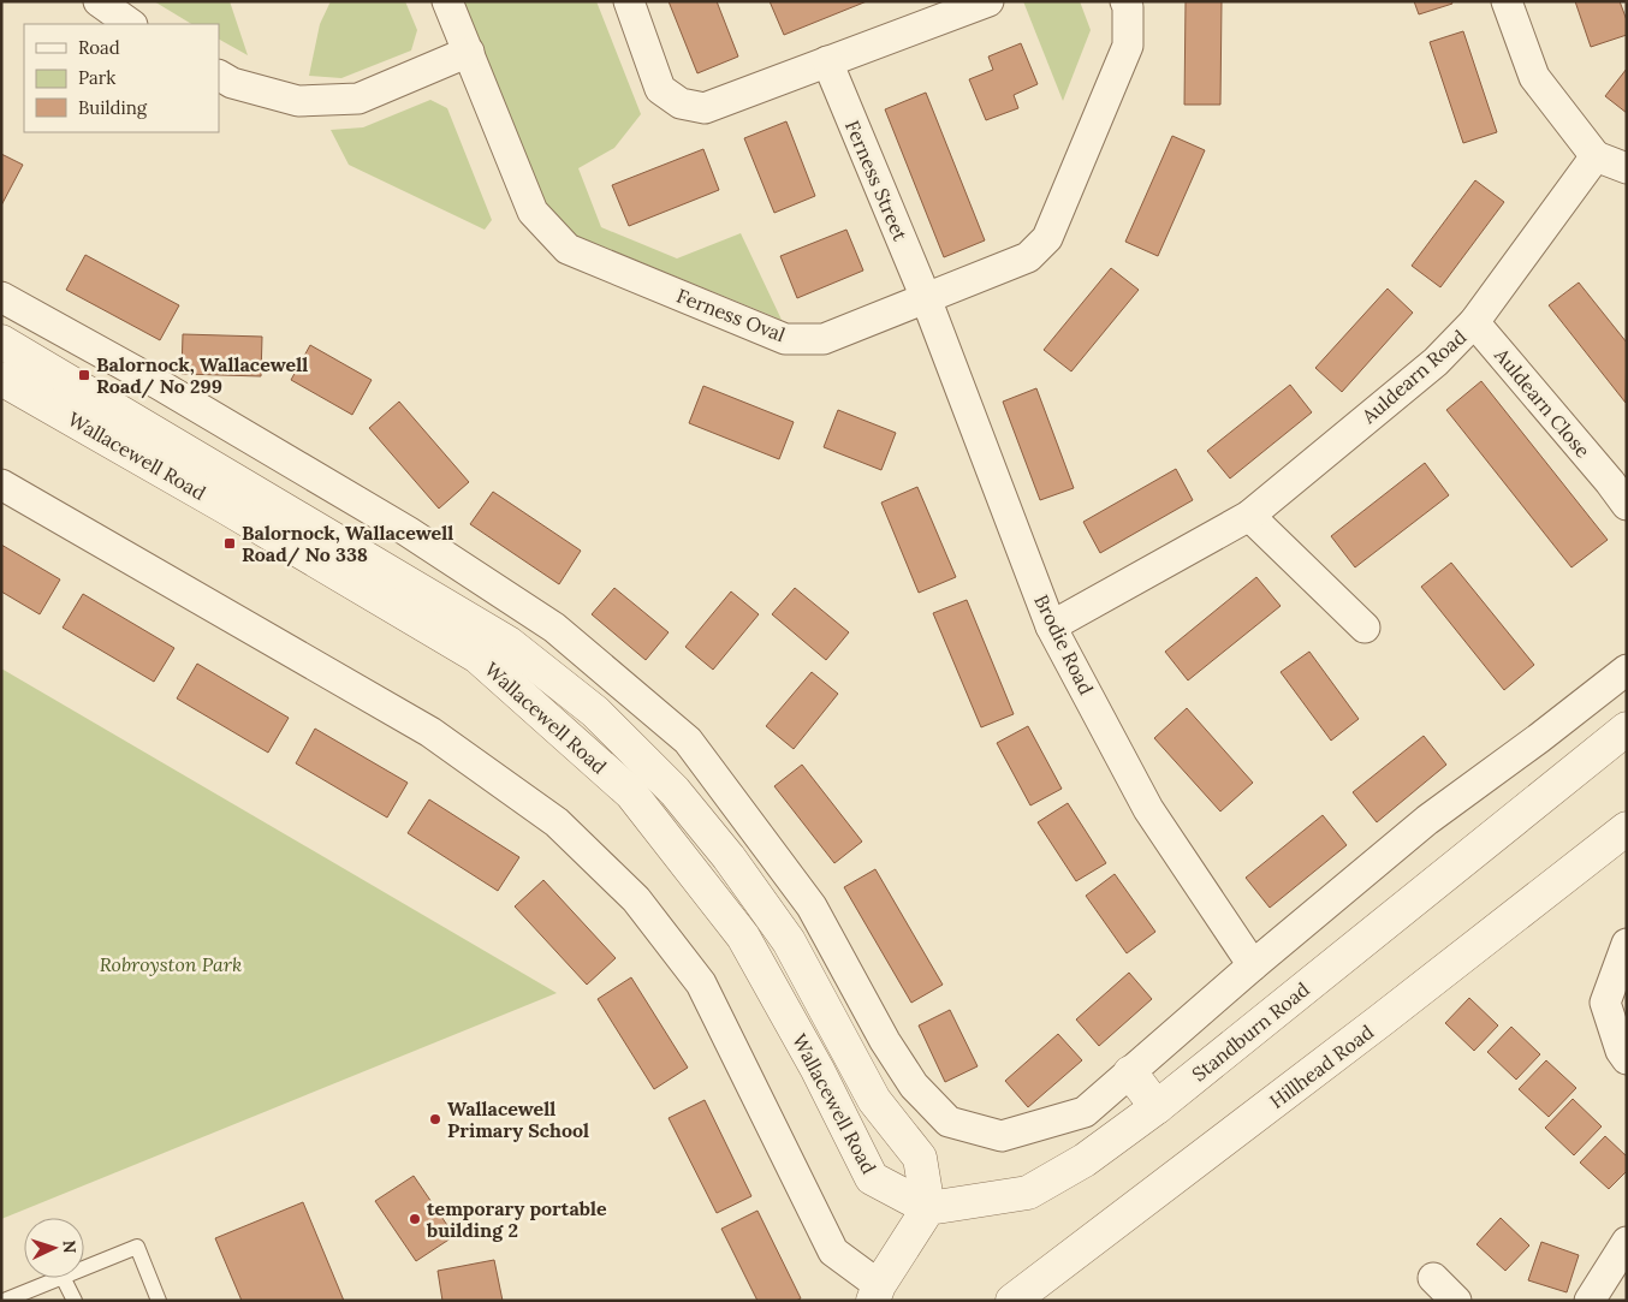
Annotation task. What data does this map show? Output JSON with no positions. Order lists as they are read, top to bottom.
{
  "streets": {
    "street": [
      "Ferness Street",
      "Ferness Oval",
      "Auldearn Road",
      "Auldearn Close",
      "Wallacewell Road",
      "Brodie Road",
      "Standburn Road",
      "Hillhead Road"
    ]
  },
  "crossings": [
    ["Ferness Street", "Ferness Oval"],
    ["Ferness Street", "Brodie Road"],
    ["Ferness Oval", "Brodie Road"],
    ["Auldearn Road", "Auldearn Close"],
    ["Auldearn Road", "Brodie Road"],
    ["Wallacewell Road", "Standburn Road"]
  ],
  "parks": ["Robroyston Park"],
  "places": {
    "transit": ["Balornock, Wallacewell Road/ No 299", "Balornock, Wallacewell Road/ No 338"],
    "other": ["Wallacewell Primary School", "temporary portable building 2"]
  },
  "legend": ["Road", "Park", "Building"],
  "north": "right"
}
